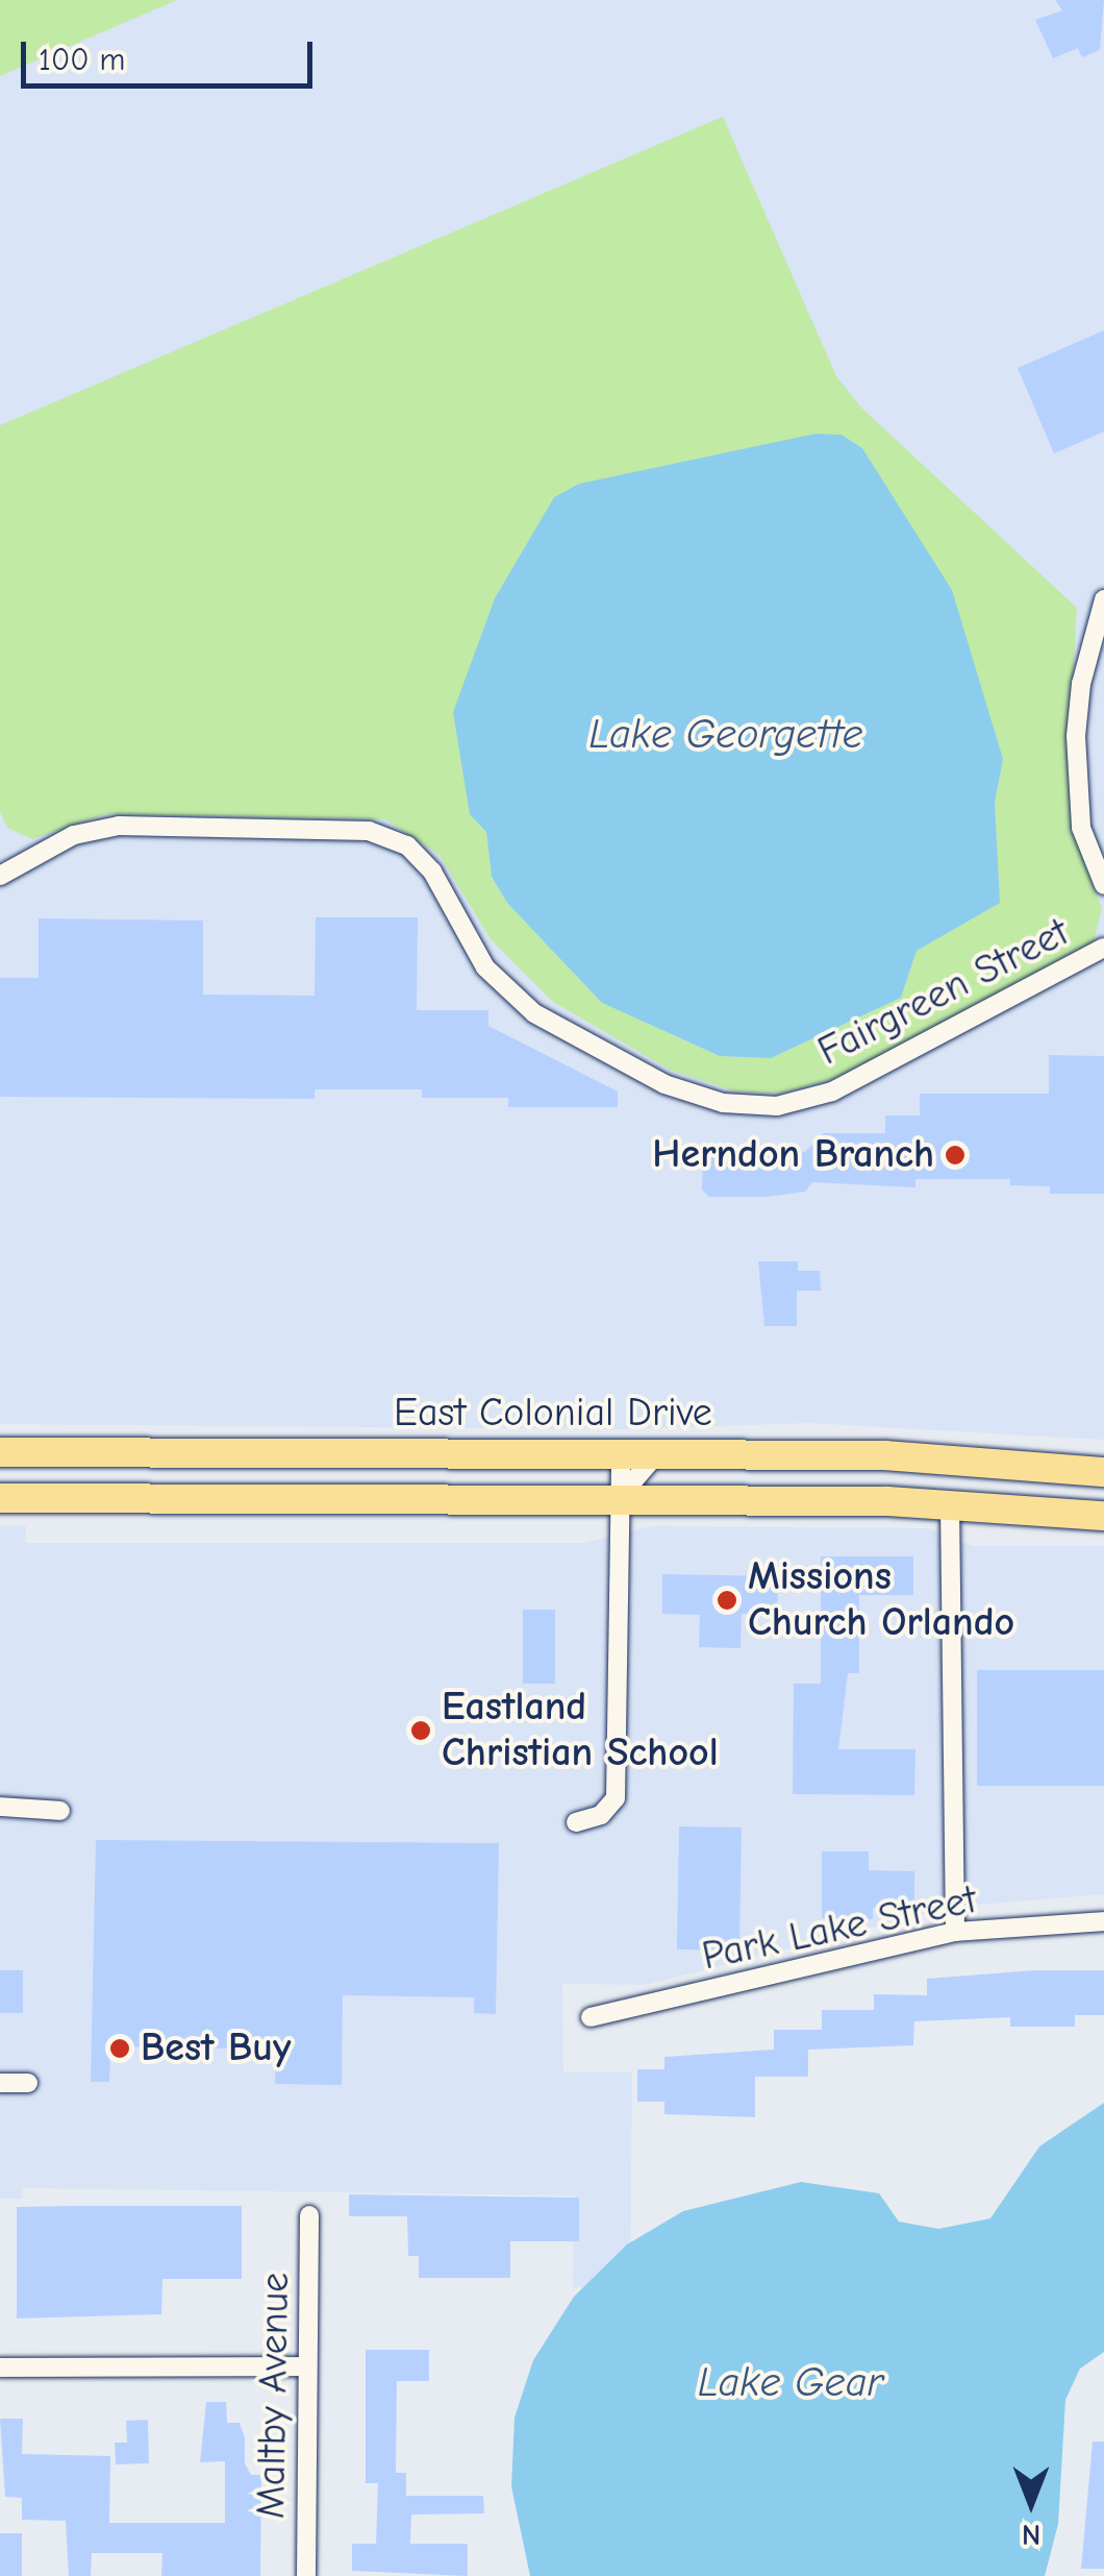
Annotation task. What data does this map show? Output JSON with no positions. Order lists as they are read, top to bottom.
{
  "streets": {
    "highway": ["East Colonial Drive"],
    "street": ["Fairgreen Street", "Park Lake Street", "Maltby Avenue"]
  },
  "water": ["Lake Georgette", "Lake Gear"],
  "places": [
    "Herndon Branch",
    "Missions Church Orlando",
    "Eastland Christian School",
    "Best Buy"
  ],
  "scale_bar": "100 m",
  "north": "bottom"
}
